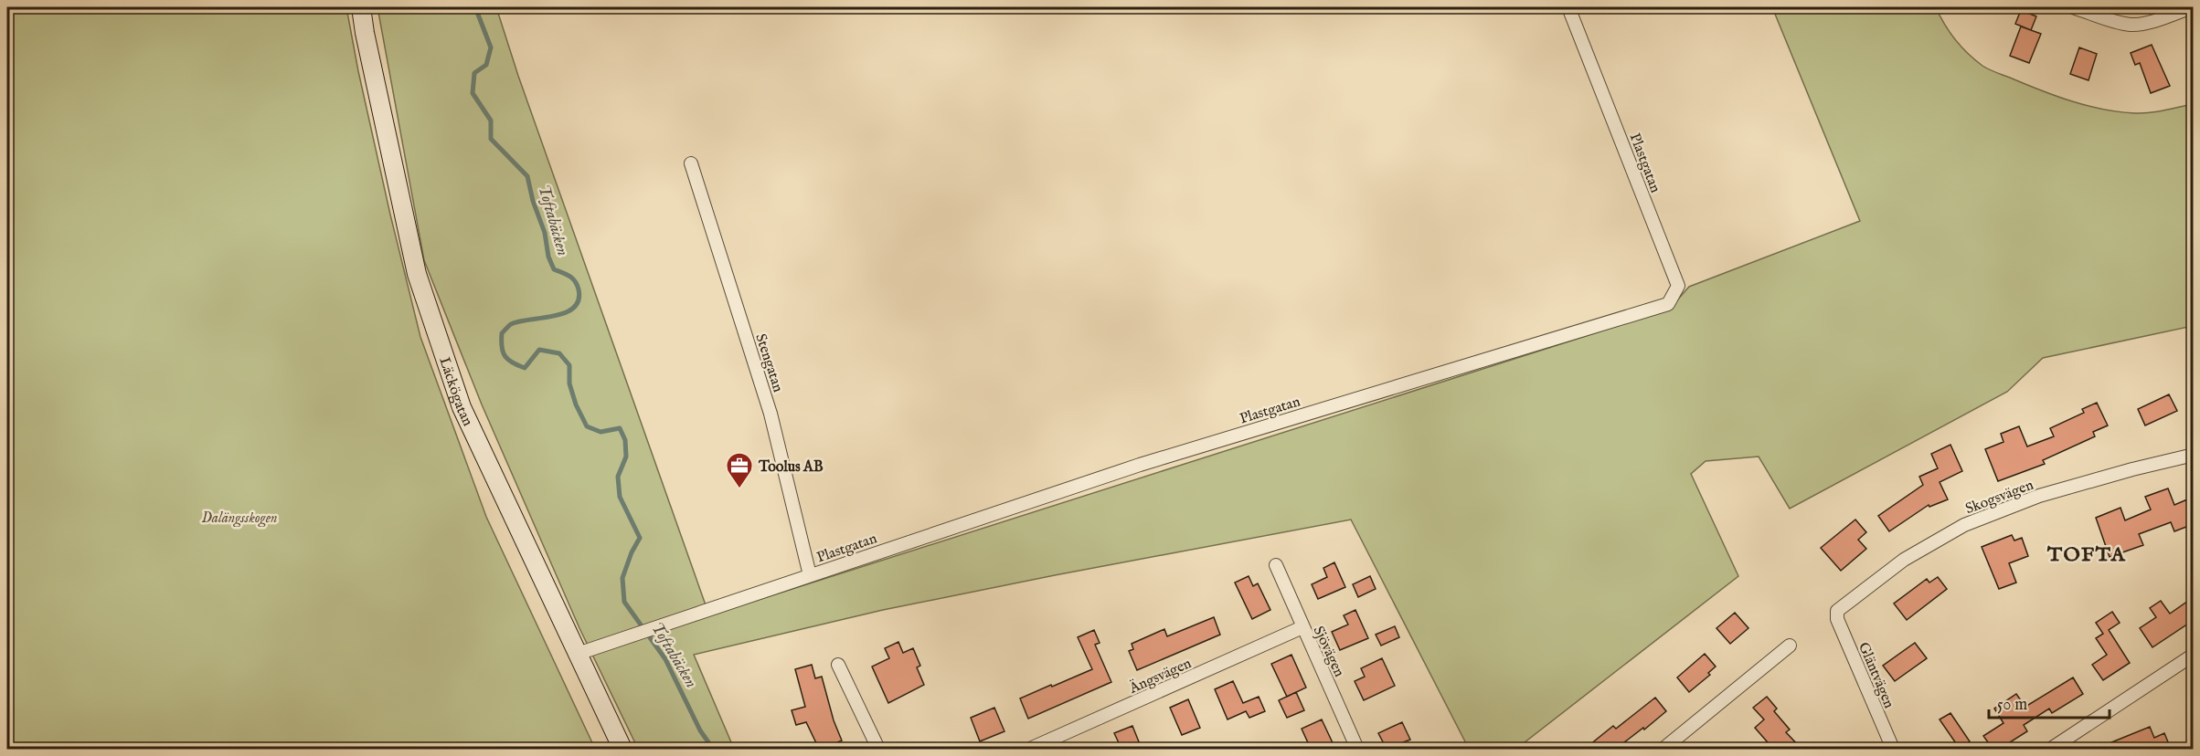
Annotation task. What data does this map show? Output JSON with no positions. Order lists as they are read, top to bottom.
{
  "streets": {
    "main road": ["Läckögatan"],
    "street": [
      "Plastgatan",
      "Stengatan",
      "Skogsvägen",
      "Sjövägen",
      "Ängsvägen",
      "Gläntvägen"
    ]
  },
  "crossings": [
    ["Plastgatan", "Stengatan"],
    ["Plastgatan", "Läckögatan"],
    ["Skogsvägen", "Gläntvägen"],
    ["Sjövägen", "Ängsvägen"]
  ],
  "districts": ["TOFTA"],
  "water": ["Toftabäcken"],
  "parks": ["Dalängsskogen"],
  "places": {
    "office": ["Toolus AB"]
  },
  "scale_bar": "50 m"
}
